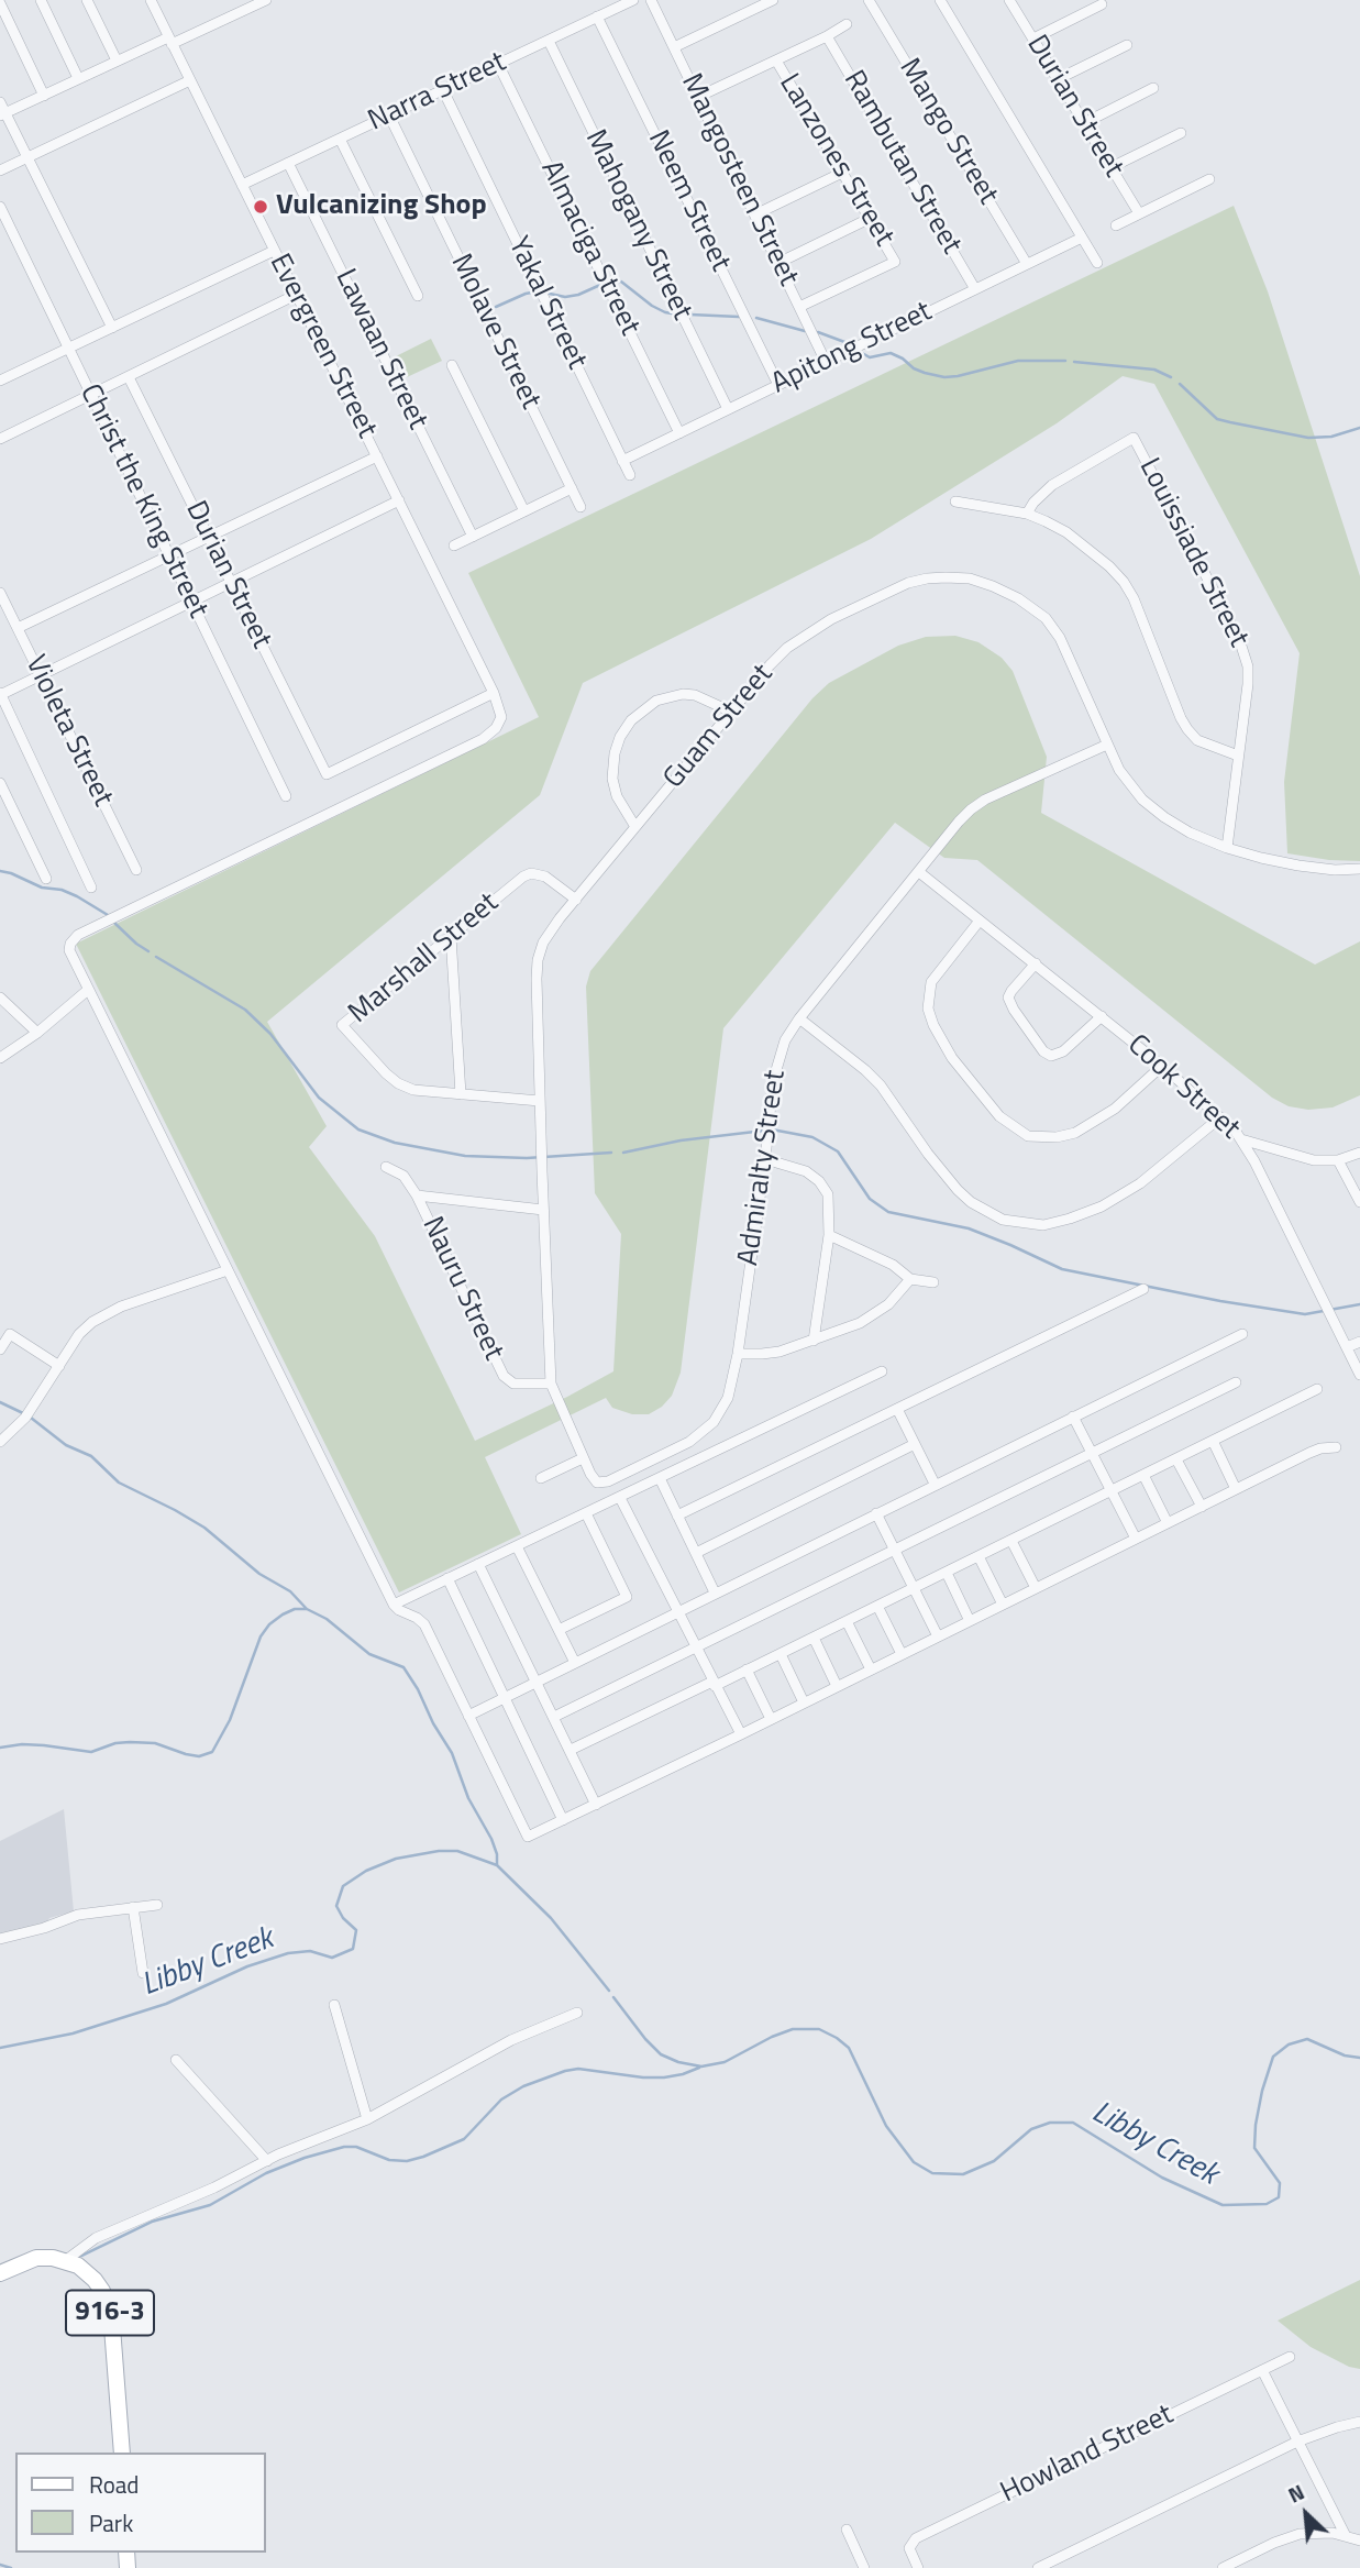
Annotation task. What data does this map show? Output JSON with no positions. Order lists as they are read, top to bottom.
{
  "streets": {
    "main road": ["916-3"],
    "street": [
      "Narra Street",
      "Durian Street",
      "Mango Street",
      "Lanzones Street",
      "Rambutan Street",
      "Mangosteen Street",
      "Neem Street",
      "Mahogany Street",
      "Almaciga Street",
      "Yakal Street",
      "Molave Street",
      "Evergreen Street",
      "Apitong Street",
      "Lawaan Street",
      "Christ the King Street",
      "Louissiade Street",
      "Guam Street",
      "Violeta Street",
      "Marshall Street",
      "Cook Street",
      "Admiralty Street",
      "Nauru Street",
      "Howland Street"
    ]
  },
  "crossings": [
    ["Narra Street", "Neem Street"],
    ["Narra Street", "Mahogany Street"],
    ["Narra Street", "Almaciga Street"],
    ["Narra Street", "Yakal Street"],
    ["Narra Street", "Molave Street"],
    ["Narra Street", "Evergreen Street"],
    ["Narra Street", "Lawaan Street"],
    ["Durian Street", "Evergreen Street"],
    ["Durian Street", "Lawaan Street"],
    ["Mango Street", "Apitong Street"],
    ["Lanzones Street", "Mangosteen Street"],
    ["Rambutan Street", "Apitong Street"],
    ["Mangosteen Street", "Apitong Street"],
    ["Neem Street", "Apitong Street"],
    ["Mahogany Street", "Apitong Street"],
    ["Almaciga Street", "Apitong Street"],
    ["Yakal Street", "Apitong Street"],
    ["Evergreen Street", "Lawaan Street"],
    ["Lawaan Street", "Christ the King Street"],
    ["Lawaan Street", "Violeta Street"],
    ["Louissiade Street", "Guam Street"],
    ["Guam Street", "Marshall Street"],
    ["Guam Street", "Admiralty Street"],
    ["Guam Street", "Nauru Street"],
    ["Cook Street", "Admiralty Street"]
  ],
  "water": ["Libby Creek"],
  "places": ["Vulcanizing Shop"],
  "legend": ["Road", "Park"],
  "north": "top left"
}
